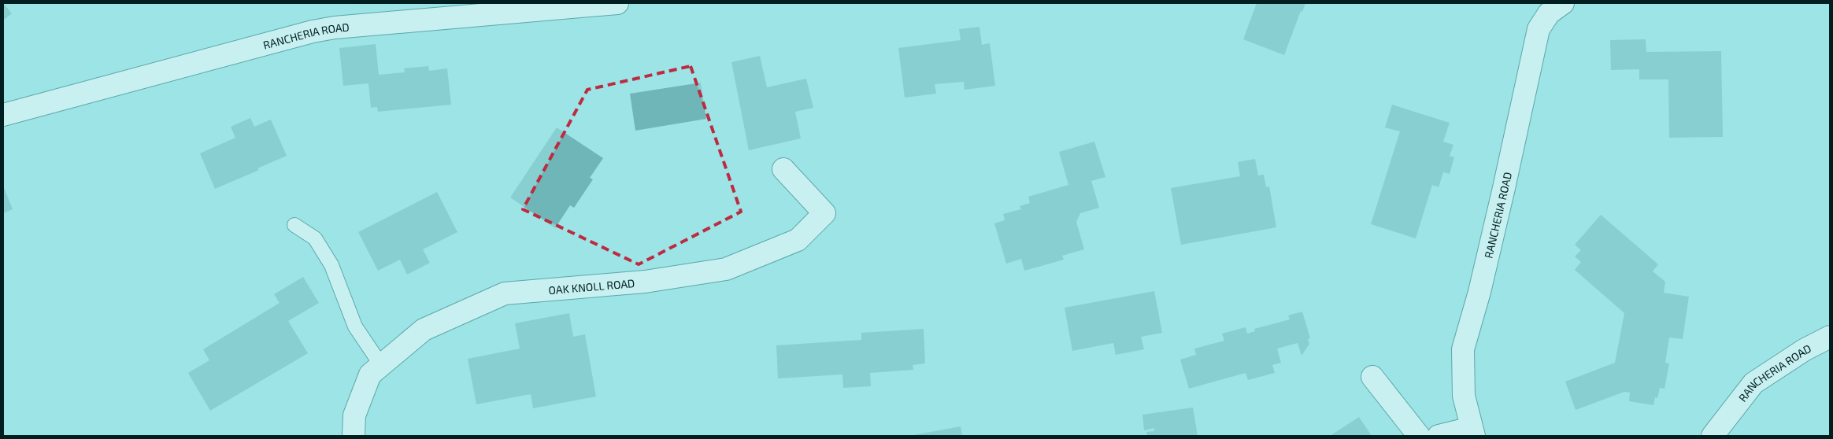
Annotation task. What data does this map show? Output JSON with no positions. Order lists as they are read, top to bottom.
{
  "streets": {
    "street": ["RANCHERIA ROAD", "OAK KNOLL ROAD"]
  }
}
